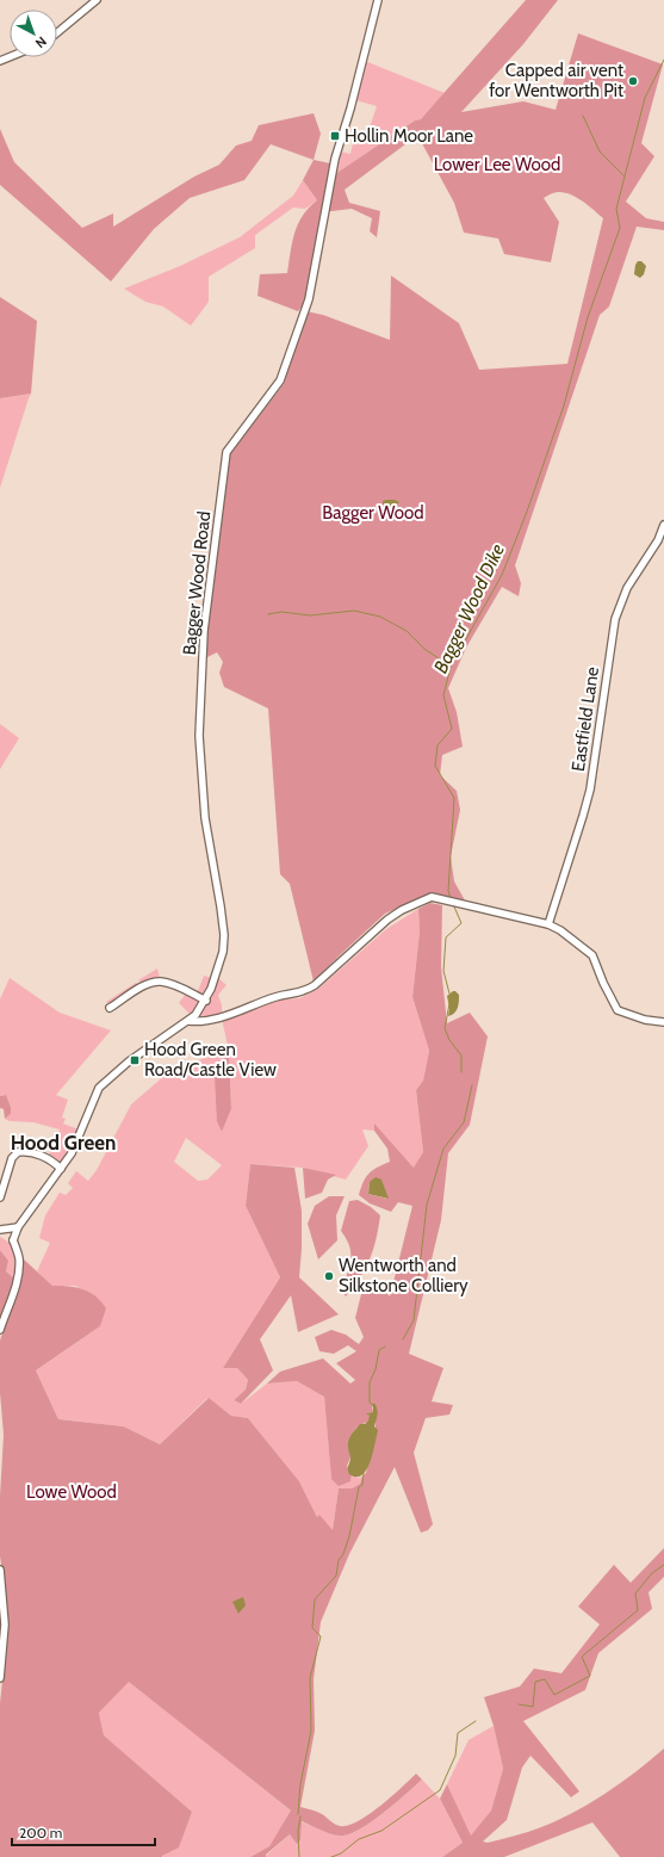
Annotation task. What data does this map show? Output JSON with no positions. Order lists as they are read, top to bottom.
{
  "streets": {
    "street": ["Bagger Wood Road", "Eastfield Lane"]
  },
  "districts": ["Hood Green"],
  "water": ["Bagger Wood Dike"],
  "parks": ["Lower Lee Wood", "Bagger Wood", "Lowe Wood"],
  "places": {
    "other": ["Capped air vent for Wentworth Pit", "Wentworth and Silkstone Colliery"],
    "transit": ["Hollin Moor Lane", "Hood Green Road/Castle View"]
  },
  "scale_bar": "200 m",
  "north": "bottom right"
}
